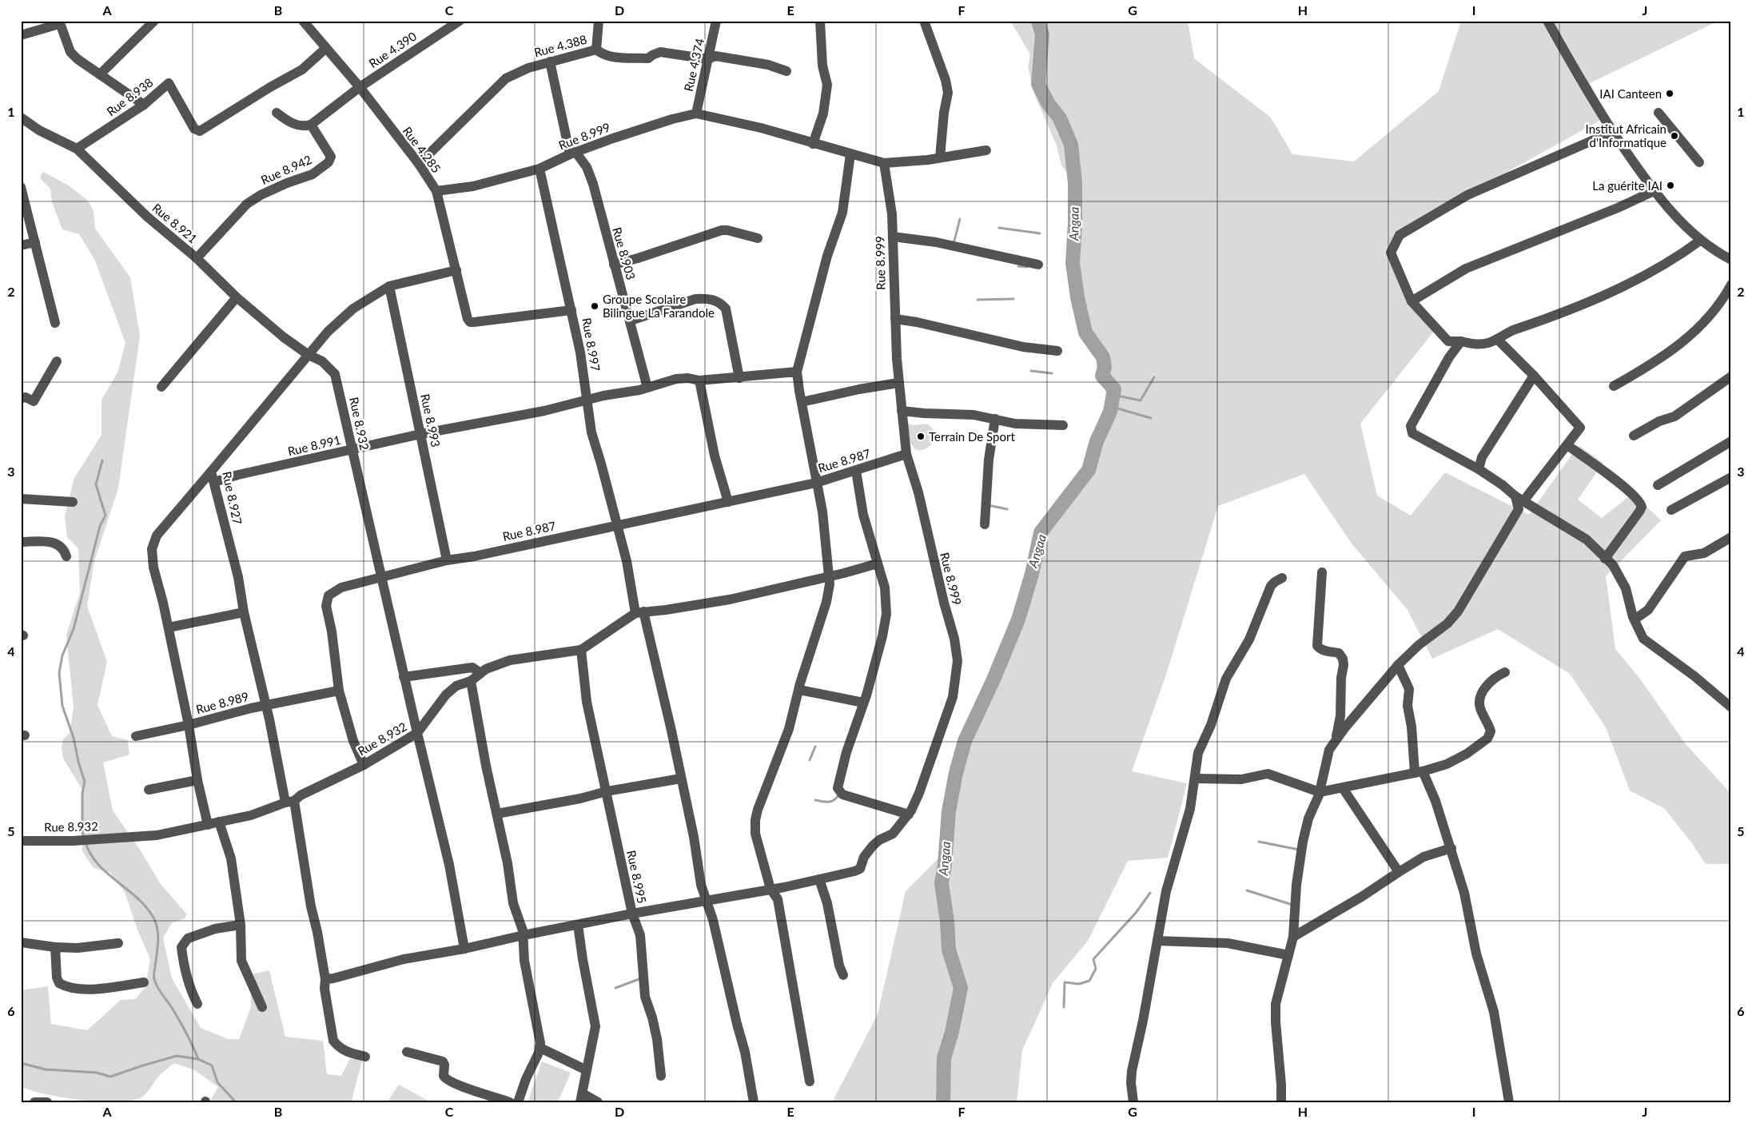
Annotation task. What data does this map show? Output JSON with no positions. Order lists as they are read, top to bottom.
{
  "streets": {
    "street": [
      "Rue 4.388",
      "Rue 4.390",
      "Rue 4.374",
      "Rue 8.938",
      "Rue 8.999",
      "Rue 4.285",
      "Rue 8.942",
      "Rue 8.921",
      "Rue 8.903",
      "Rue 8.997",
      "Rue 8.993",
      "Rue 8.932",
      "Rue 8.991",
      "Rue 8.987",
      "Rue 8.927",
      "Rue 8.989",
      "Rue 8.995"
    ]
  },
  "crossings": [
    ["Rue 4.388", "Rue 4.374"],
    ["Rue 4.388", "Rue 4.285"],
    ["Rue 4.390", "Rue 4.285"],
    ["Rue 4.374", "Rue 8.999"],
    ["Rue 8.938", "Rue 4.285"],
    ["Rue 8.938", "Rue 8.921"],
    ["Rue 8.999", "Rue 4.285"],
    ["Rue 8.999", "Rue 8.903"],
    ["Rue 8.999", "Rue 8.997"],
    ["Rue 8.999", "Rue 8.987"],
    ["Rue 8.999", "Rue 8.995"],
    ["Rue 4.285", "Rue 8.997"],
    ["Rue 4.285", "Rue 8.927"],
    ["Rue 8.942", "Rue 8.921"],
    ["Rue 8.921", "Rue 8.932"],
    ["Rue 8.921", "Rue 8.927"],
    ["Rue 8.903", "Rue 8.991"],
    ["Rue 8.997", "Rue 8.991"],
    ["Rue 8.997", "Rue 8.987"],
    ["Rue 8.993", "Rue 8.991"],
    ["Rue 8.993", "Rue 8.987"],
    ["Rue 8.993", "Rue 8.927"],
    ["Rue 8.932", "Rue 8.991"],
    ["Rue 8.932", "Rue 8.987"],
    ["Rue 8.932", "Rue 8.927"],
    ["Rue 8.932", "Rue 8.989"],
    ["Rue 8.991", "Rue 8.927"],
    ["Rue 8.987", "Rue 8.989"],
    ["Rue 8.927", "Rue 8.989"],
    ["Rue 8.927", "Rue 8.995"]
  ],
  "water": ["Angaa"],
  "places": [
    "IAI Canteen",
    "Institut Africain d'Informatique",
    "La guérite IAI",
    "Groupe Scolaire Bilingue La Farandole",
    "Terrain De Sport"
  ],
  "grid": {
    "columns": [
      "A",
      "B",
      "C",
      "D",
      "E",
      "F",
      "G",
      "H",
      "I",
      "J"
    ],
    "rows": [
      "1",
      "2",
      "3",
      "4",
      "5",
      "6"
    ]
  }
}
